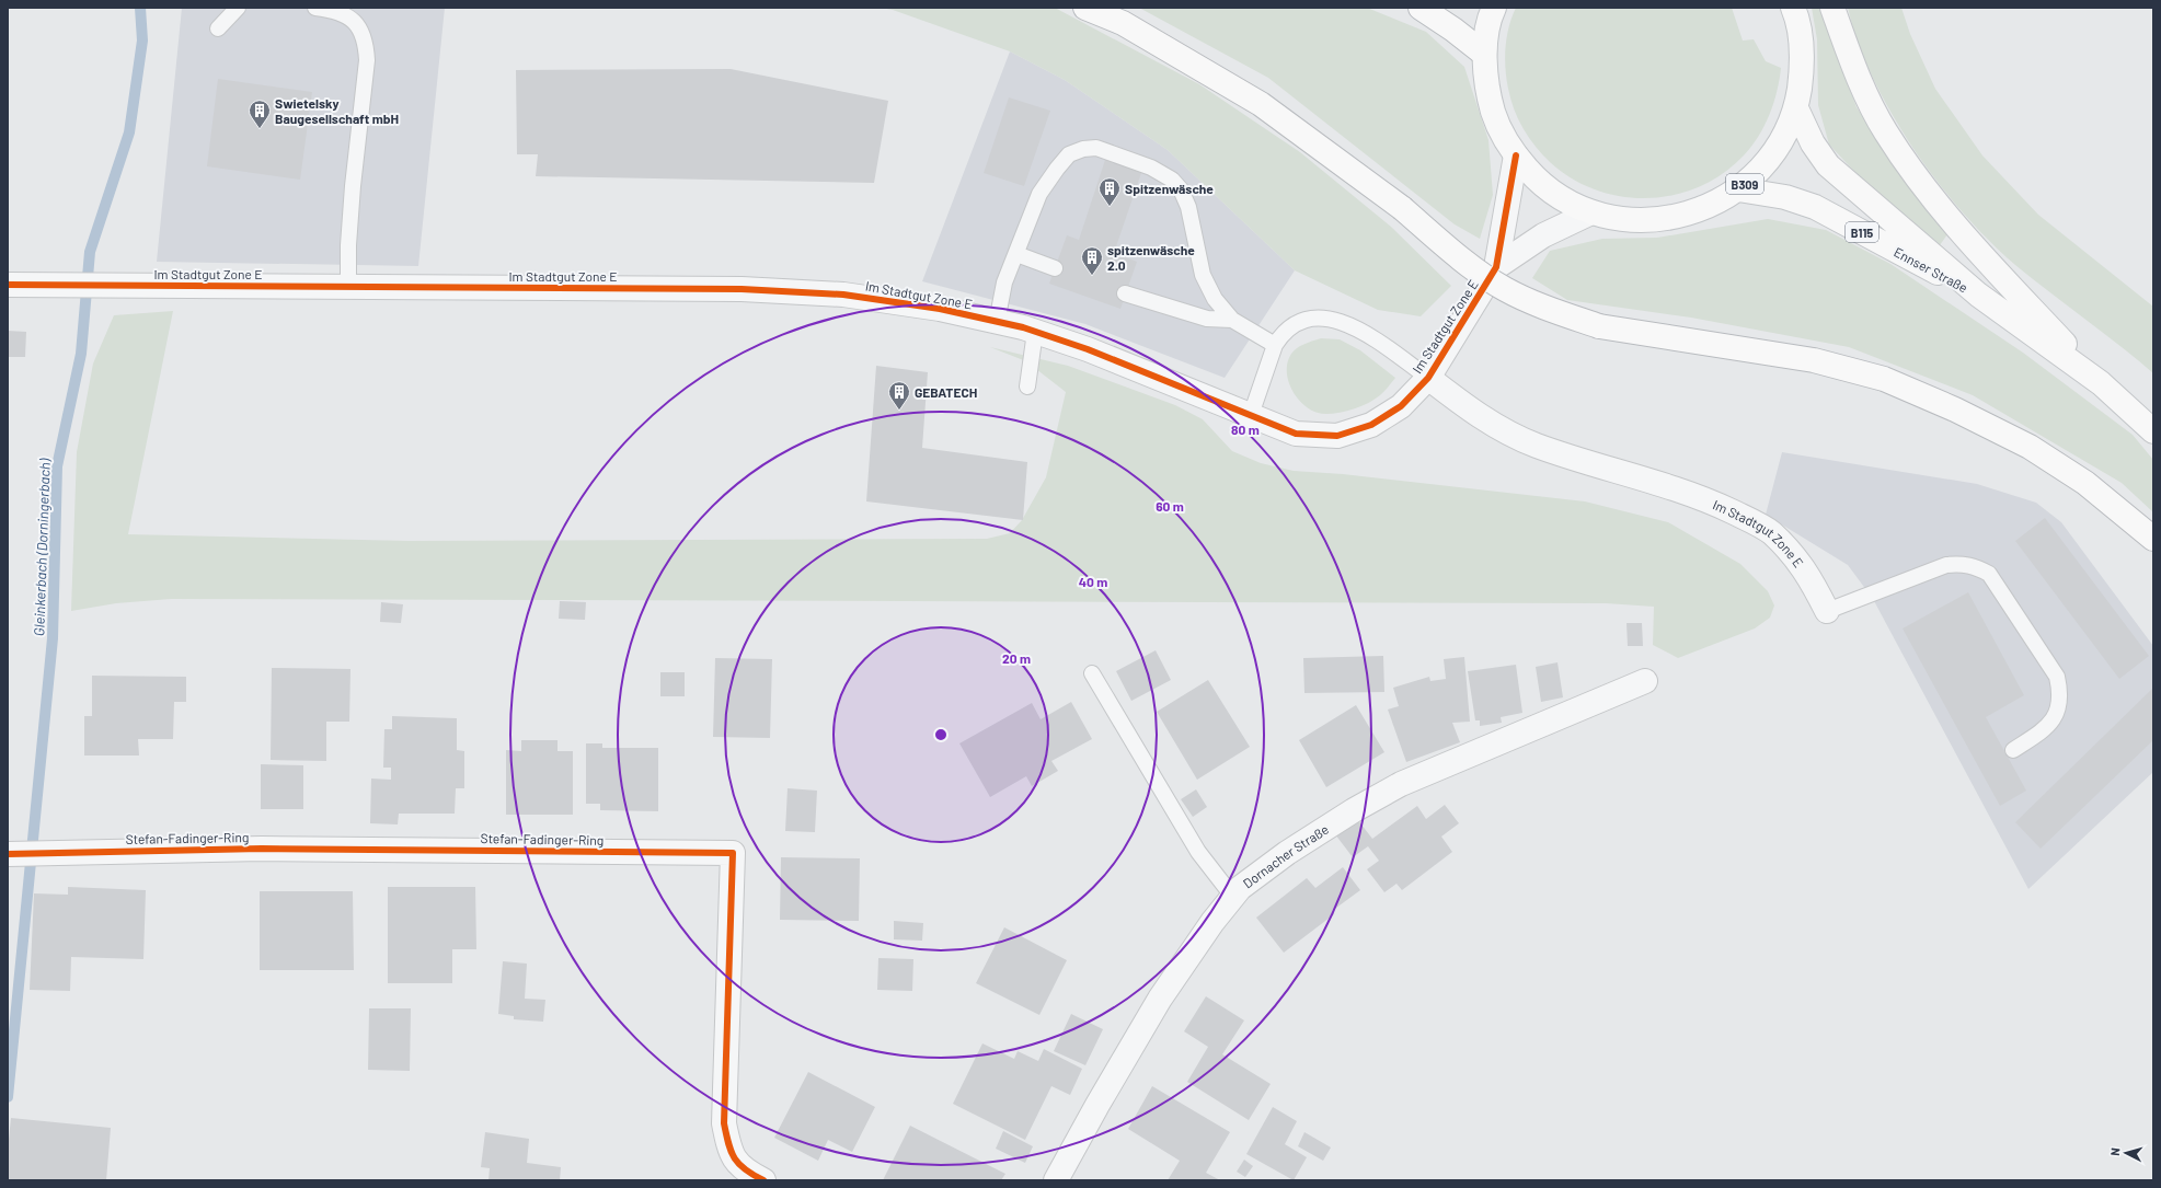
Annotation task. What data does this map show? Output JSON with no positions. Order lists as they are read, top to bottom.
{
  "streets": {
    "main road": ["B309", "B115", "Ennser Straße"],
    "street": ["Im Stadtgut Zone E", "Stefan-Fadinger-Ring", "Dornacher Straße"]
  },
  "crossings": [
    ["B309", "Ennser Straße"],
    ["B309", "Im Stadtgut Zone E"]
  ],
  "water": ["Gleinkerbach (Dorningerbach)"],
  "places": {
    "building": [
      "Swietelsky Baugesellschaft mbH",
      "Spitzenwäsche",
      "spitzenwäsche 2.0",
      "GEBATECH"
    ]
  },
  "north": "left",
  "rings": [
    "80 m",
    "60 m",
    "40 m",
    "20 m"
  ]
}
